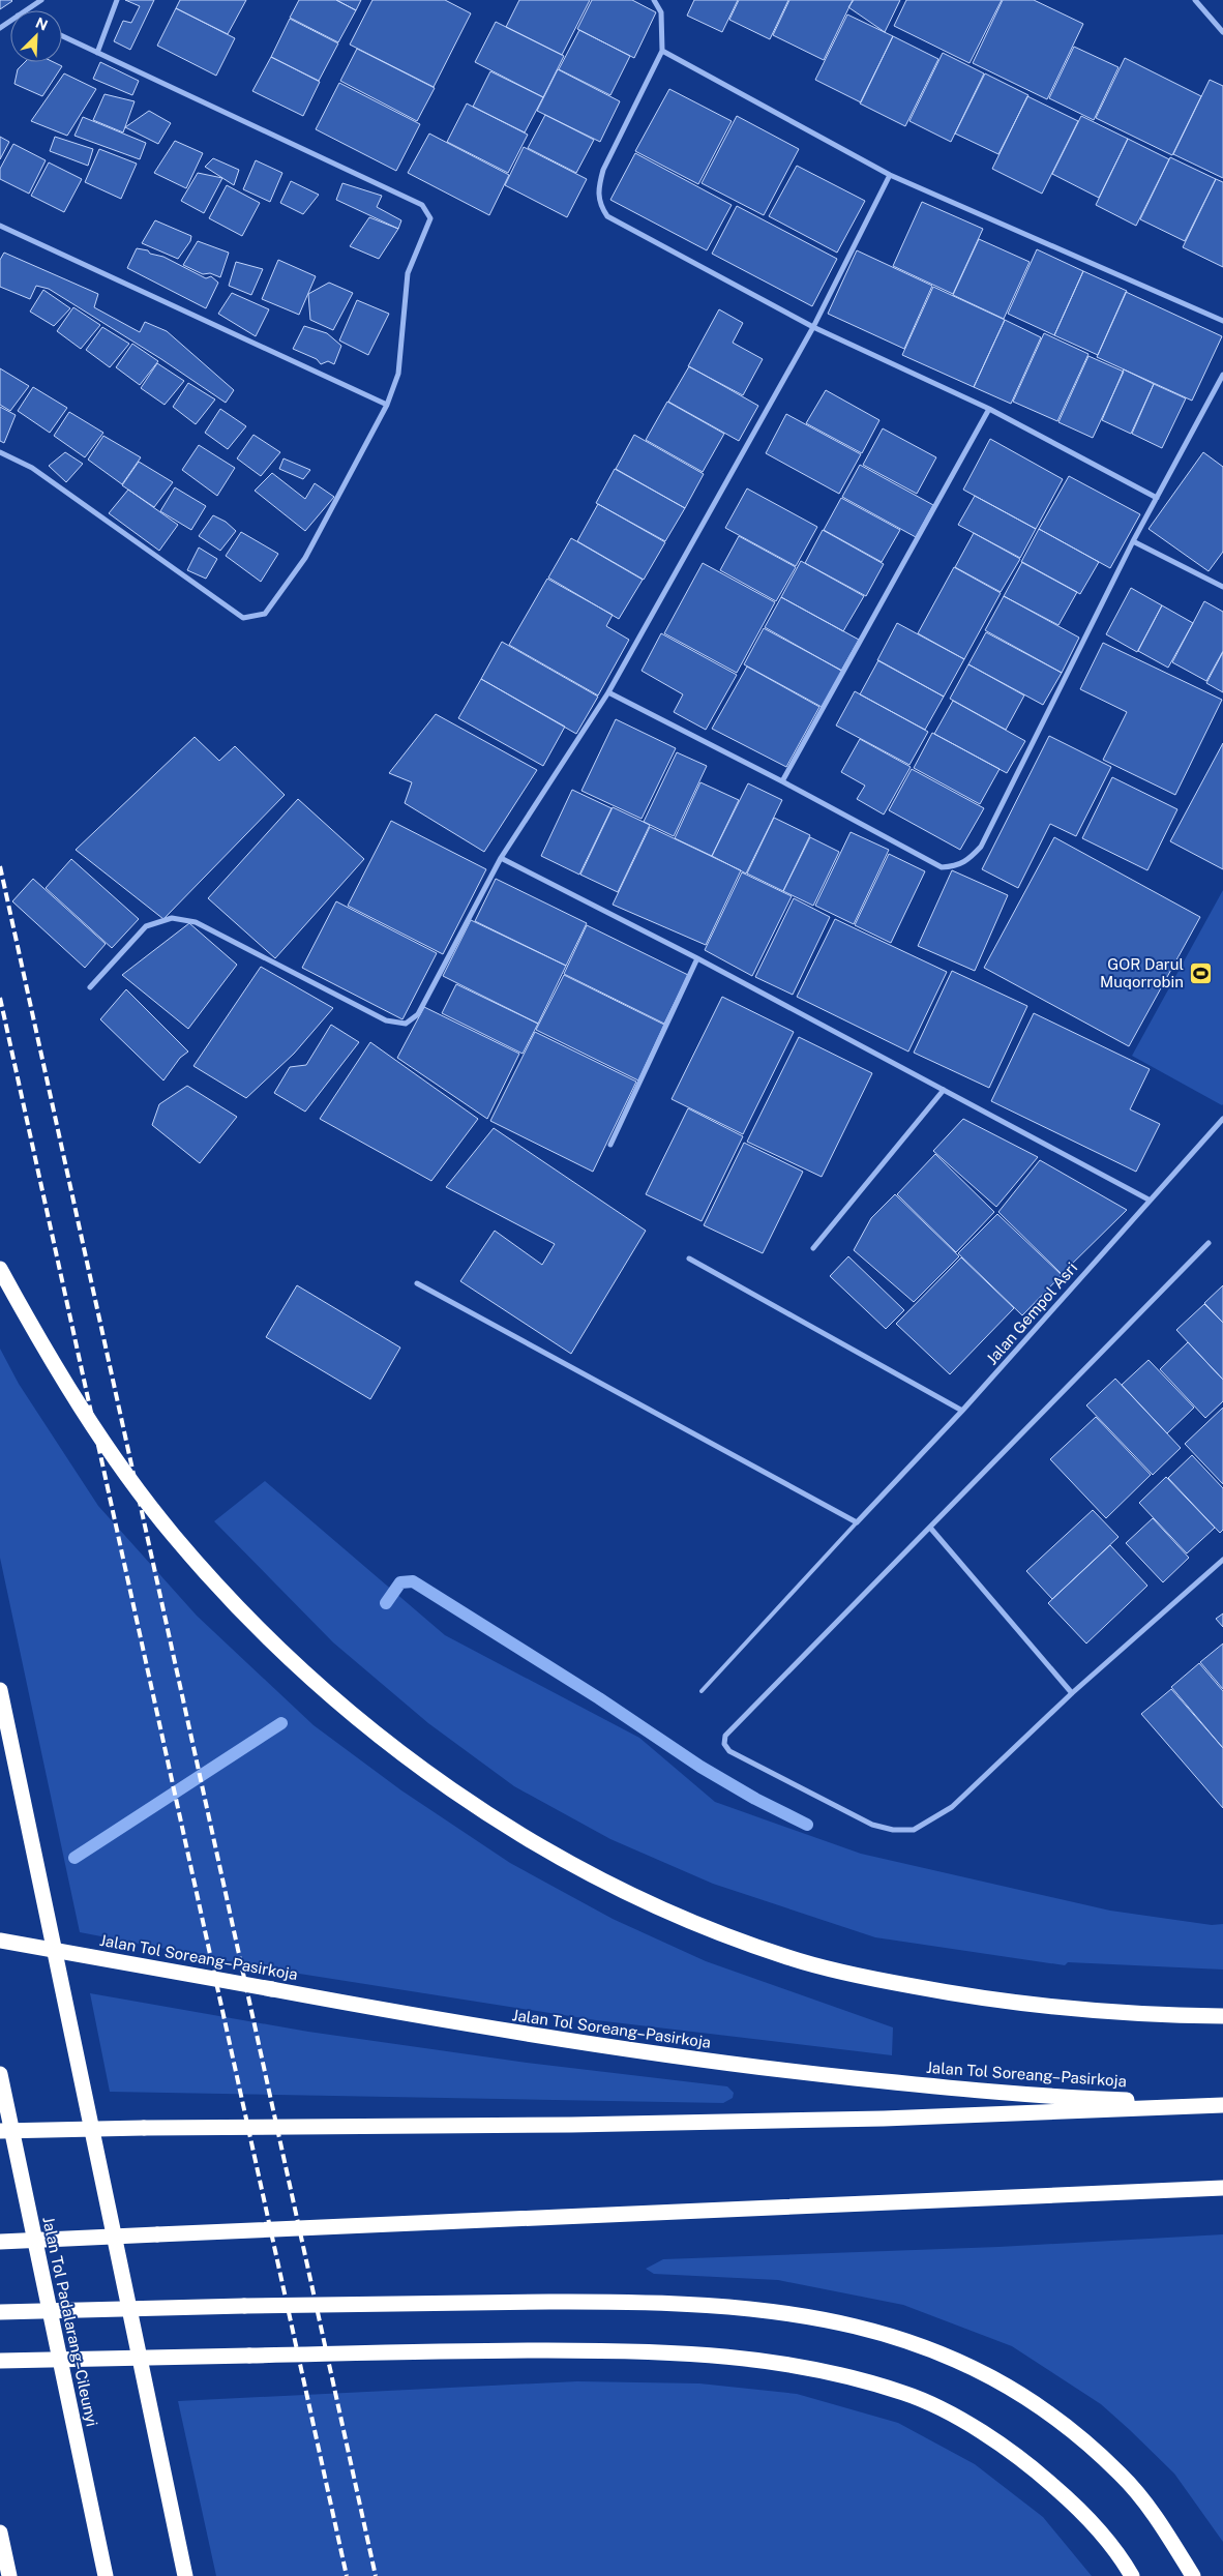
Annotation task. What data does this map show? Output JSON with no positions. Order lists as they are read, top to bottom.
{
  "streets": {
    "highway": ["Jalan Tol Soreang–Pasirkoja", "Jalan Tol Padalarang–Cileunyi"],
    "street": ["Jalan Gempol Asri"]
  },
  "places": {
    "sports": ["GOR Darul Muqorrobin"]
  },
  "north": "top right"
}
